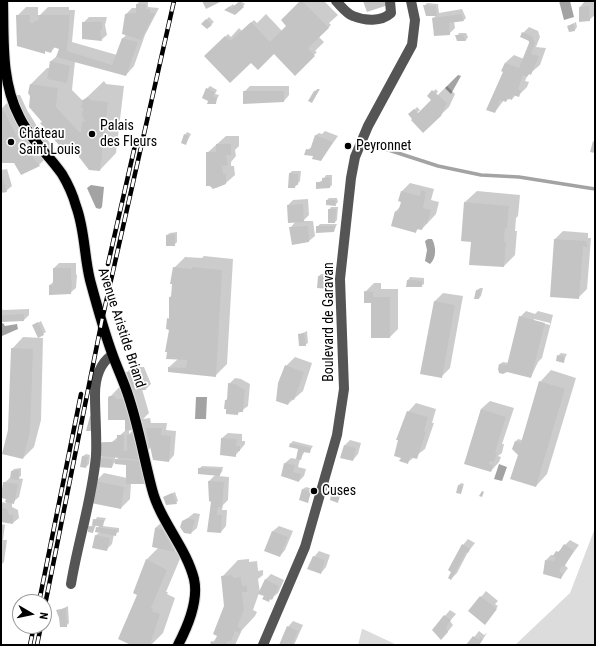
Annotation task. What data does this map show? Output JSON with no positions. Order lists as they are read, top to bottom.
{
  "streets": {
    "main road": ["Avenue Aristide Briand"],
    "street": ["Boulevard de Garavan"]
  },
  "places": [
    "Palais des Fleurs",
    "Château Saint Louis",
    "Peyronnet",
    "Cuses"
  ],
  "north": "right"
}
